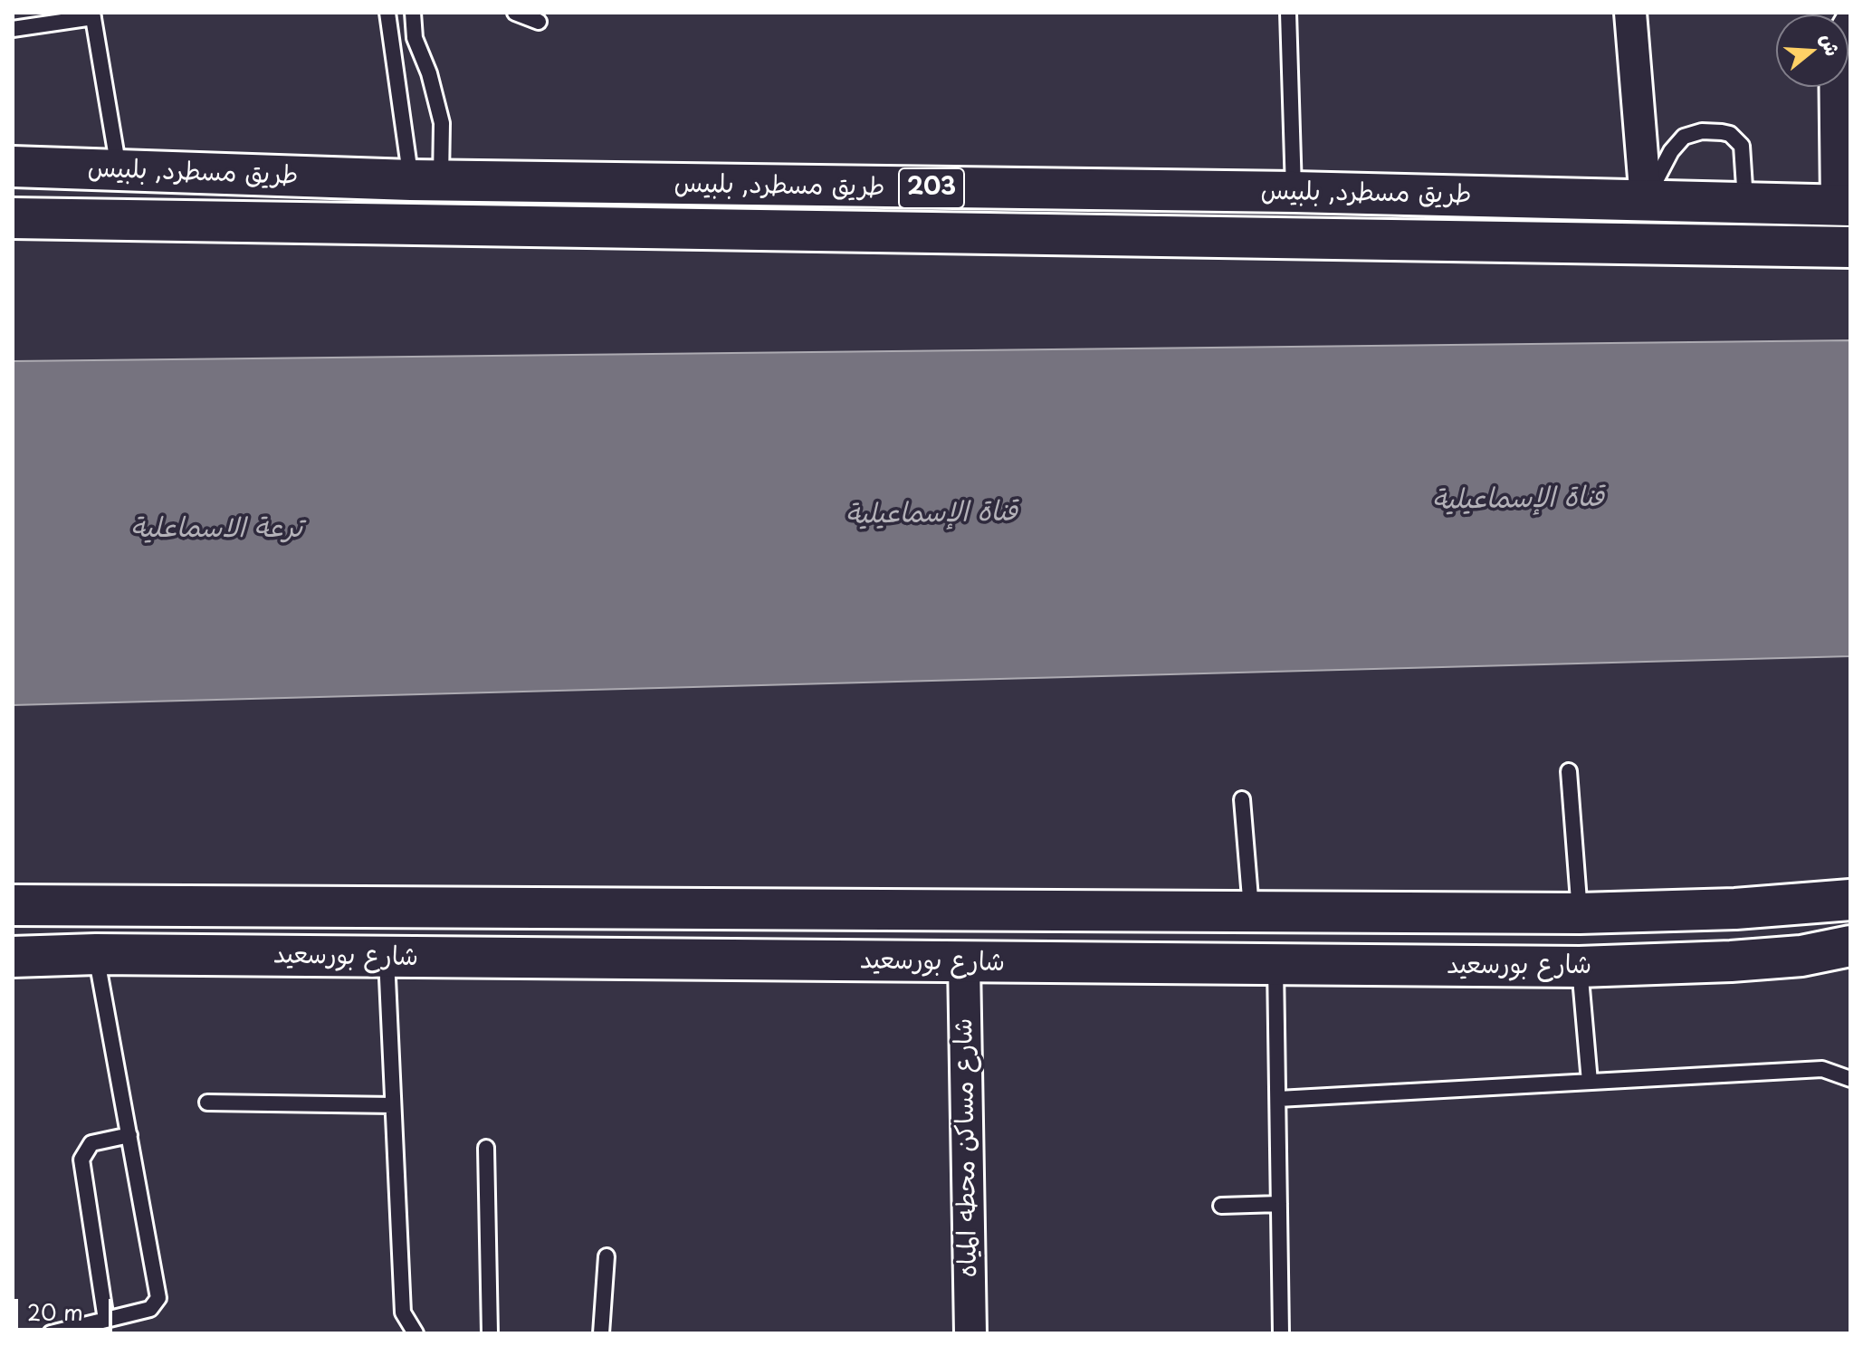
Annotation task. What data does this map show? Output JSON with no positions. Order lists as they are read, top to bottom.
{
  "streets": {
    "main road": ["طريق مسطرد, بلبيس", "203", "شارع بورسعيد"],
    "street": ["شارع مساكن محطه المياه"]
  },
  "crossings": [
    ["شارع بورسعيد", "شارع مساكن محطه المياه"]
  ],
  "water": ["قناة الإسماعيلية", "ترعة الاسماعلية"],
  "scale_bar": "20 m",
  "north": "right"
}
